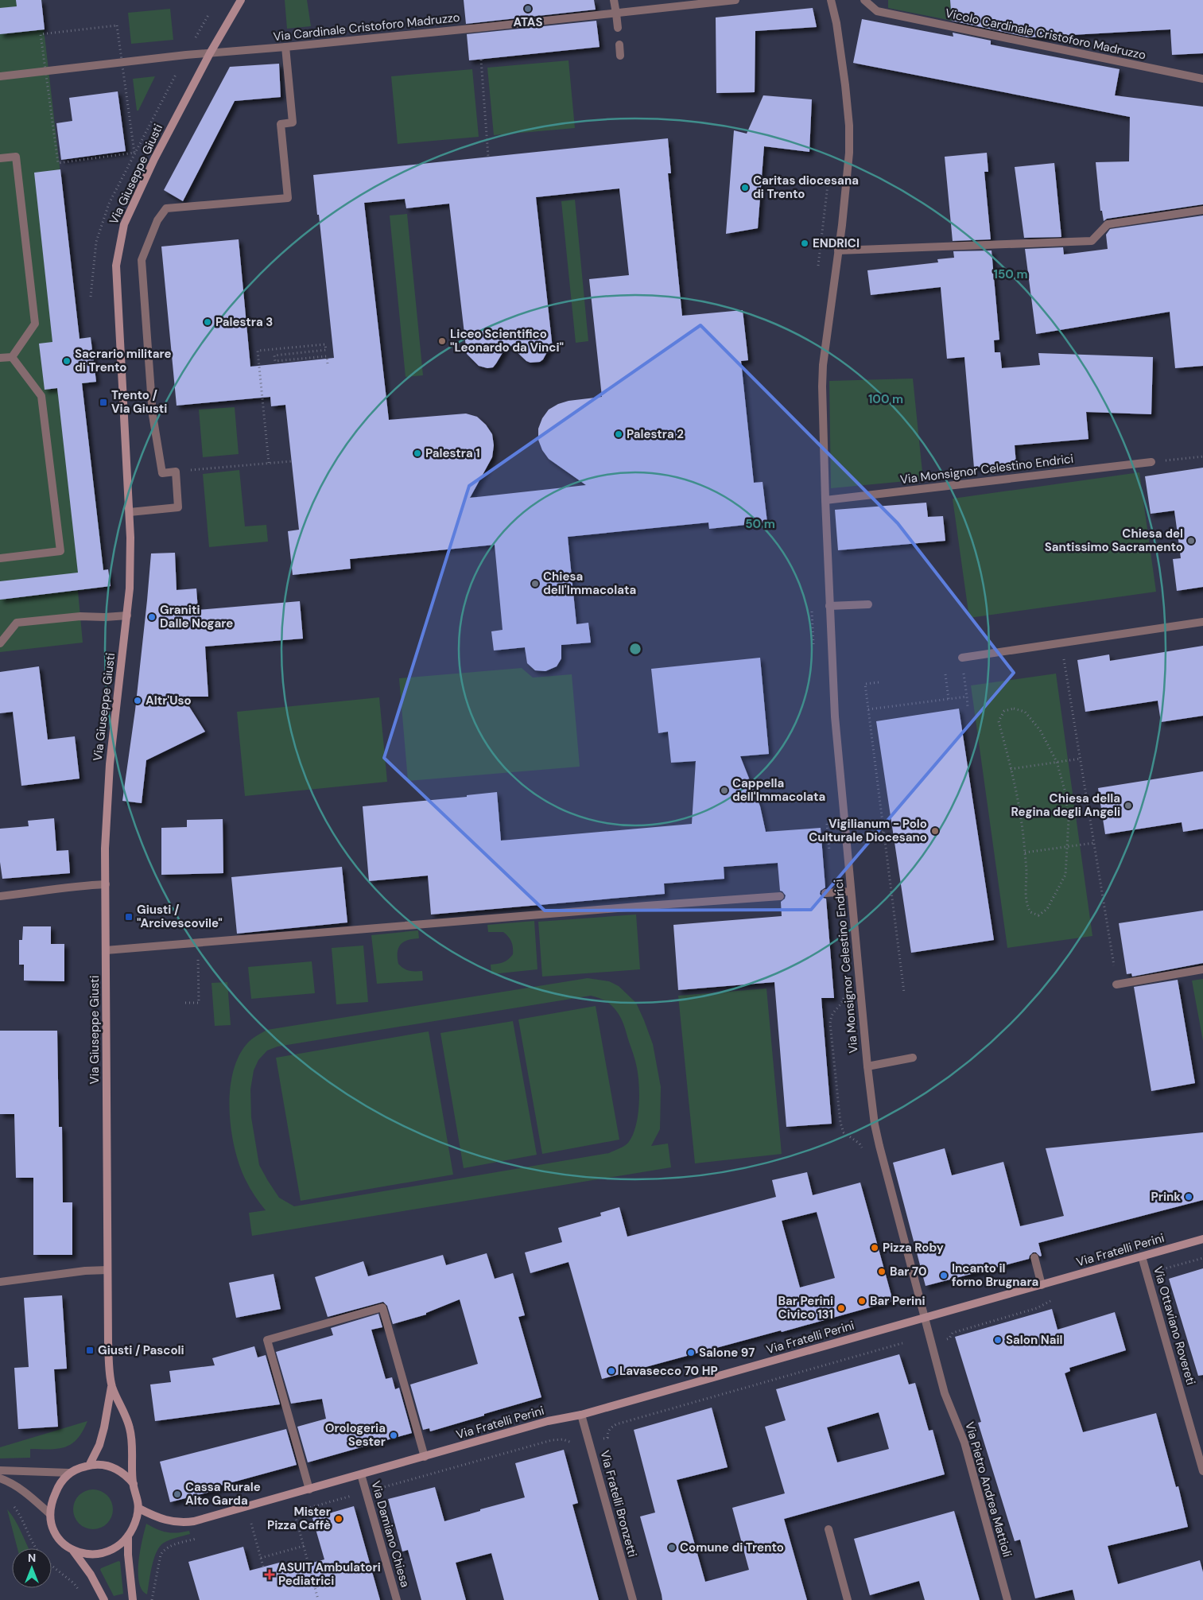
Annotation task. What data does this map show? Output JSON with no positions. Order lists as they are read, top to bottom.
{
  "streets": {
    "street": [
      "Via Cardinale Cristoforo Madruzzo",
      "Vicolo Cardinale Cristoforo Madruzzo",
      "Via Giuseppe Giusti",
      "Via Monsignor Celestino Endrici",
      "Via Fratelli Perini",
      "Via Ottaviano Rovereti",
      "Via Pietro Andrea Mattioli",
      "Via Fratelli Bronzetti",
      "Via Damiano Chiesa"
    ]
  },
  "crossings": [
    ["Via Cardinale Cristoforo Madruzzo", "Via Giuseppe Giusti"],
    ["Via Giuseppe Giusti", "Via Fratelli Perini"],
    ["Via Monsignor Celestino Endrici", "Via Fratelli Perini"],
    ["Via Monsignor Celestino Endrici", "Via Pietro Andrea Mattioli"],
    ["Via Fratelli Perini", "Via Ottaviano Rovereti"],
    ["Via Fratelli Perini", "Via Pietro Andrea Mattioli"],
    ["Via Fratelli Perini", "Via Fratelli Bronzetti"],
    ["Via Fratelli Perini", "Via Damiano Chiesa"]
  ],
  "places": {
    "other": [
      "ATAS",
      "Caritas diocesana di Trento",
      "ENDRICI",
      "Palestra 3",
      "Liceo Scientifico \"Leonardo da Vinci\"",
      "Sacrario militare di Trento",
      "Palestra 2",
      "Palestra 1",
      "Chiesa del Santissimo Sacramento",
      "Chiesa dell'Immacolata",
      "Graniti Dalle Nogare",
      "Altr'Uso",
      "Cappella dell'Immacolata",
      "Chiesa della Regina degli Angeli",
      "Vigilianum - Polo Culturale Diocesano",
      "Prink",
      "Pizza Roby",
      "Bar 70",
      "Incanto il forno Brugnara",
      "Bar Perini",
      "Bar Perini Civico 131",
      "Salon Nail",
      "Salone 97",
      "Lavasecco 70 HP",
      "Orologeria Sester",
      "Cassa Rurale Alto Garda",
      "Mister Pizza Caffè",
      "Comune di Trento"
    ],
    "transit": ["Trento / Via Giusti", "Giusti / \"Arcivescovile\"", "Giusti / Pascoli"],
    "health": ["ASUIT Ambulatori Pediatrici"]
  },
  "north": "top",
  "rings": ["150 m", "100 m", "50 m"]
}
